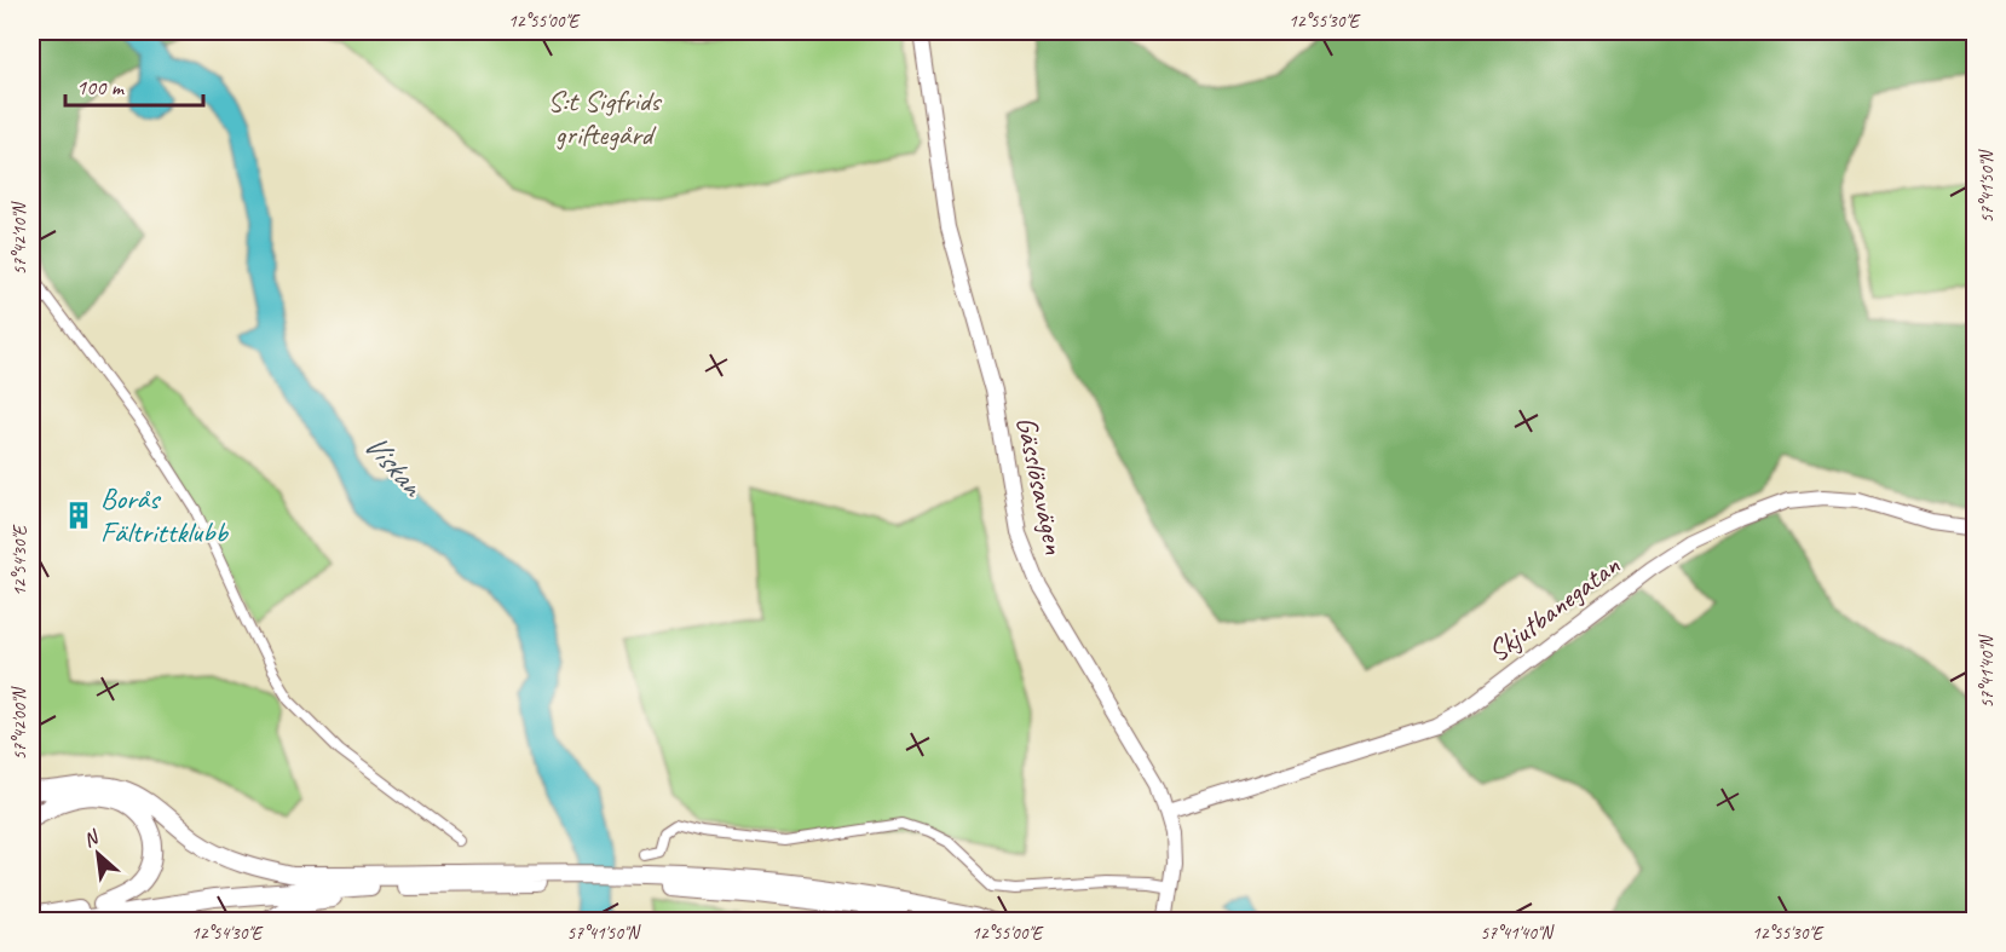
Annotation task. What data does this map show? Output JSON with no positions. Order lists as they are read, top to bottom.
{
  "streets": {
    "street": ["Gässlösavägen", "Skjutbanegatan"]
  },
  "crossings": [
    ["Gässlösavägen", "Skjutbanegatan"]
  ],
  "water": ["Viskan"],
  "parks": ["S:t Sigfrids griftegård"],
  "places": {
    "building": ["Borås Fältrittklubb"]
  },
  "scale_bar": "100 m",
  "north": "top left",
  "coordinates": [
    "12°55'00\"E",
    "12°55'30\"E",
    "57°41'50\"N",
    "57°42'10\"N",
    "12°54'30\"E",
    "57°41'40\"N",
    "57°42'00\"N"
  ]
}
